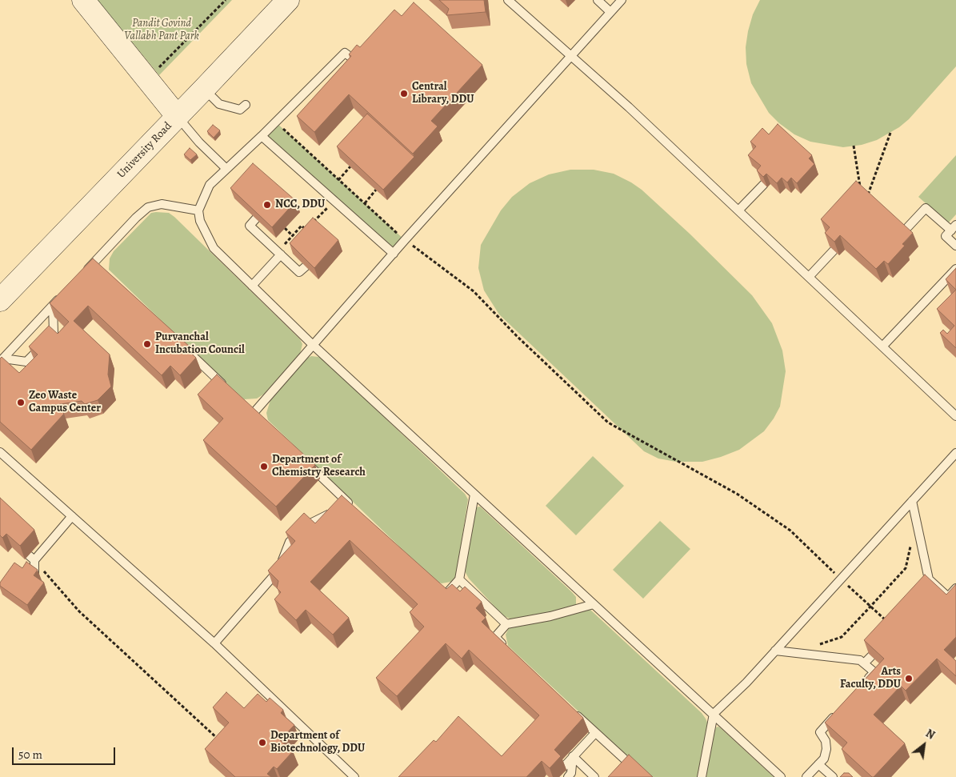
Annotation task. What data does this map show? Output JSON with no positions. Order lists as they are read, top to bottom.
{
  "streets": {
    "main road": ["University Road"]
  },
  "parks": ["Pandit Govind Vallabh Pant Park"],
  "places": [
    "Central Library, DDU",
    "NCC, DDU",
    "Purvanchal Incubation Council",
    "Zeo Waste Campus Center",
    "Department of Chemistry Research",
    "Arts Faculty, DDU",
    "Department of Biotechnology, DDU"
  ],
  "scale_bar": "50 m",
  "north": "top right"
}
